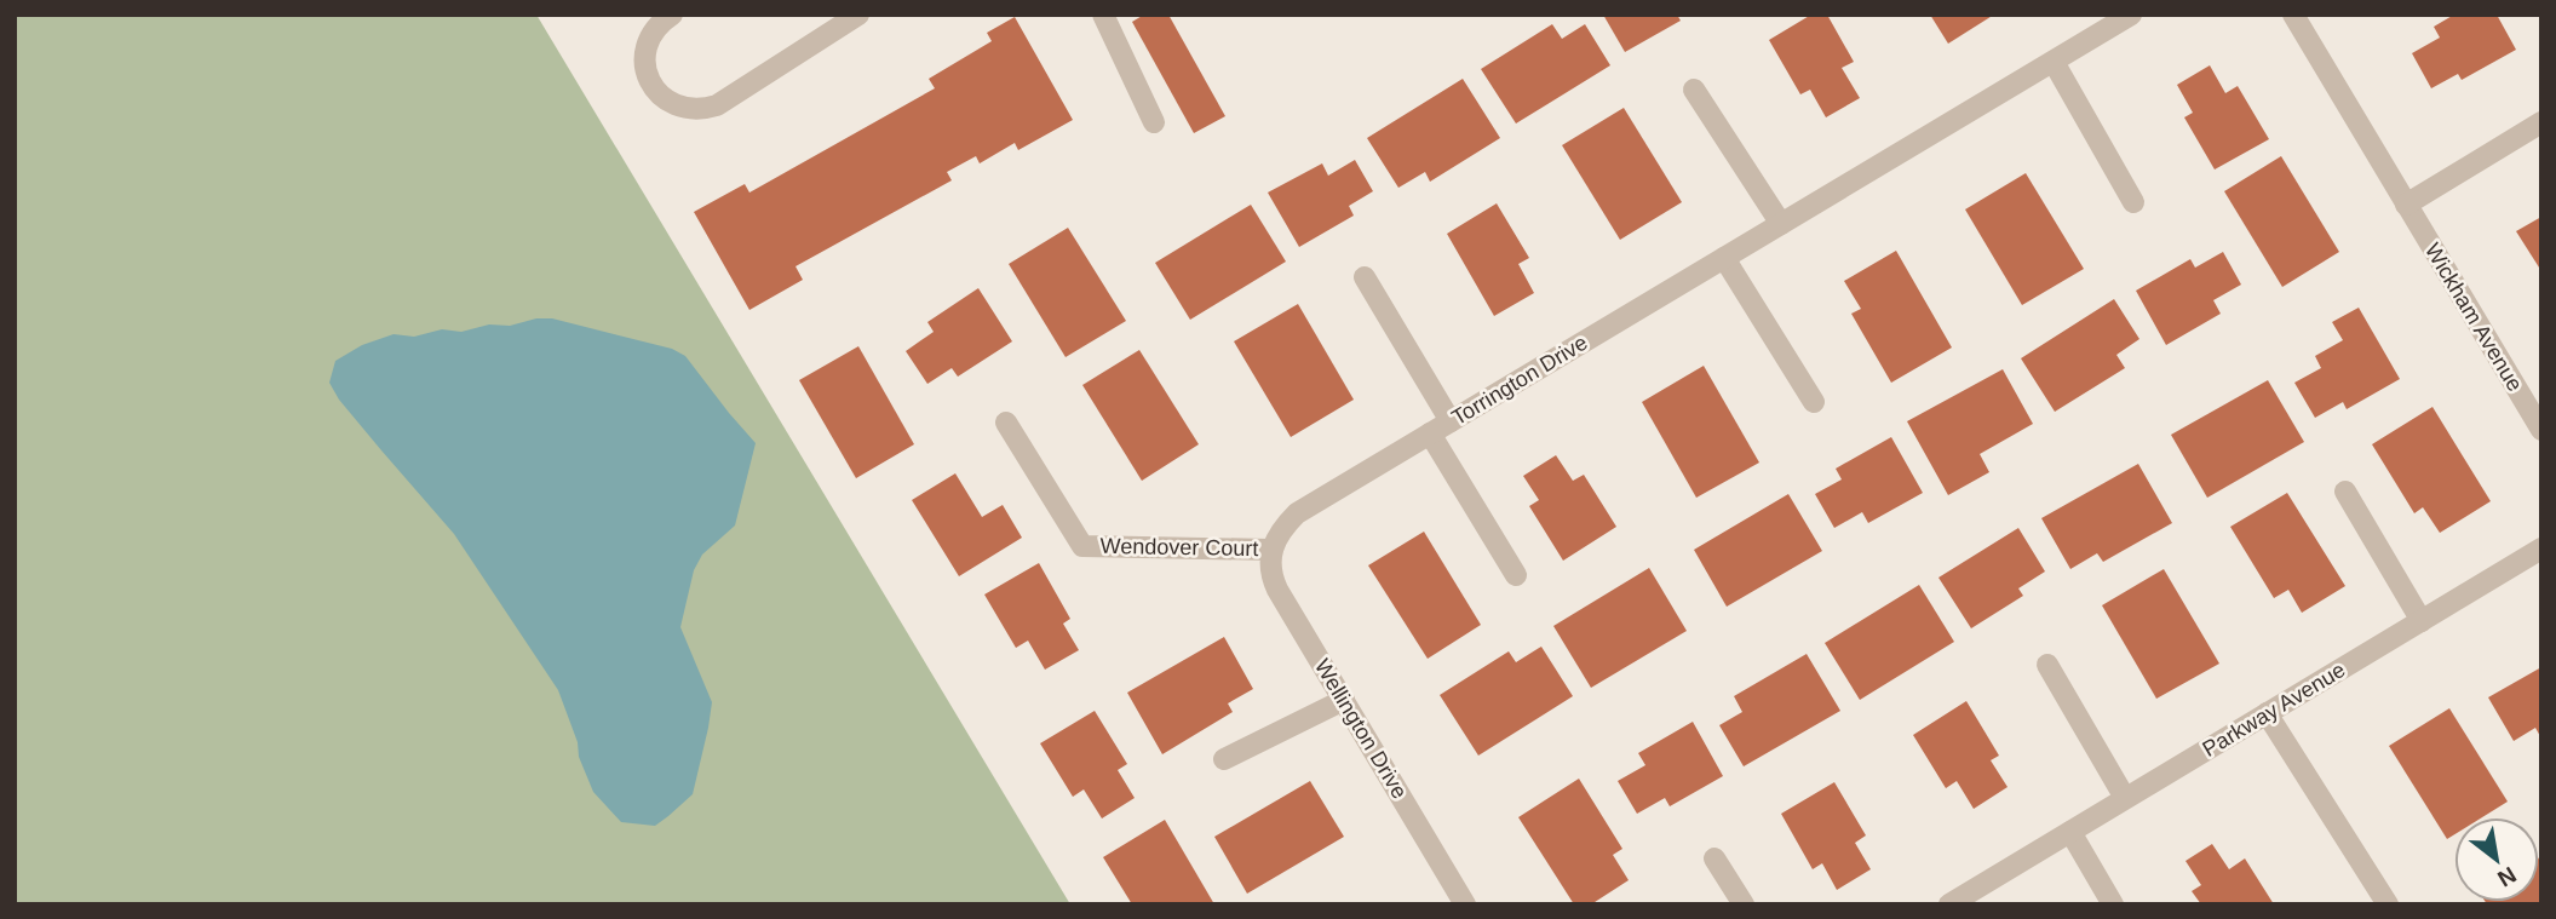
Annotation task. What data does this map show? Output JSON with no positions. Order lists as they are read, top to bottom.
{
  "streets": {
    "street": [
      "Wickham Avenue",
      "Torrington Drive",
      "Wendover Court",
      "Parkway Avenue",
      "Wellington Drive"
    ]
  },
  "crossings": [
    ["Torrington Drive", "Wendover Court"],
    ["Torrington Drive", "Wellington Drive"],
    ["Wendover Court", "Wellington Drive"]
  ],
  "north": "bottom right"
}
